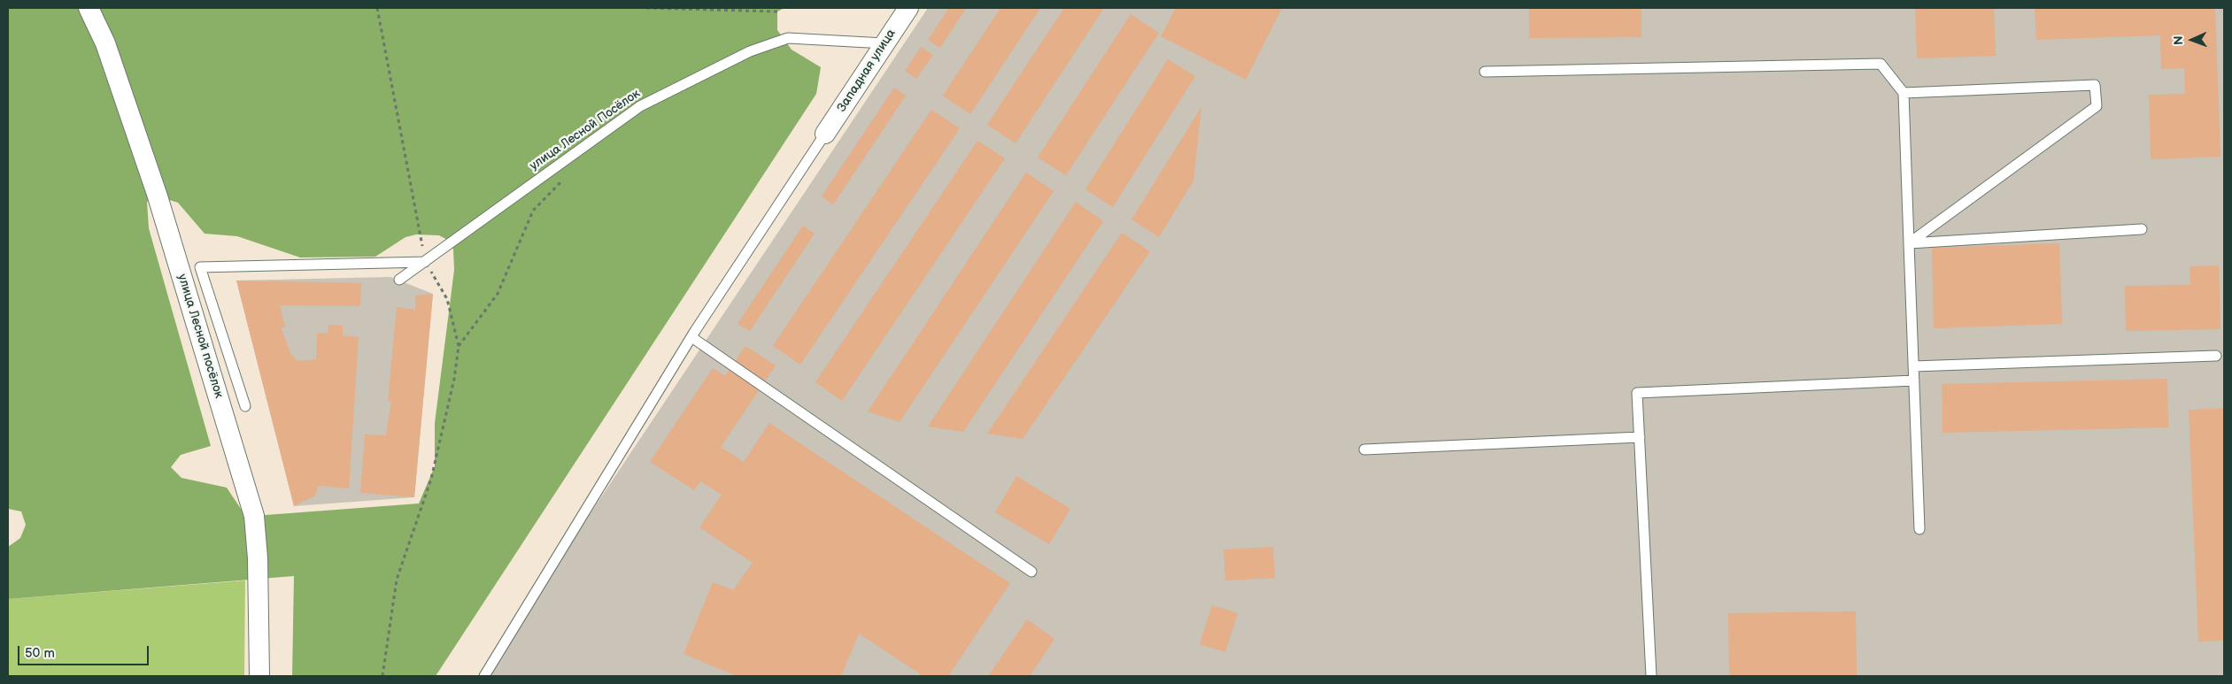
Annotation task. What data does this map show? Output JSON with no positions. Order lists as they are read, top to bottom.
{
  "streets": {
    "street": ["Западная улица", "улица Лесной посёлок"],
    "lane": ["улица Лесной Посёлок"]
  },
  "crossings": [
    ["Западная улица", "улица Лесной Посёлок"]
  ],
  "scale_bar": "50 m",
  "north": "left"
}
